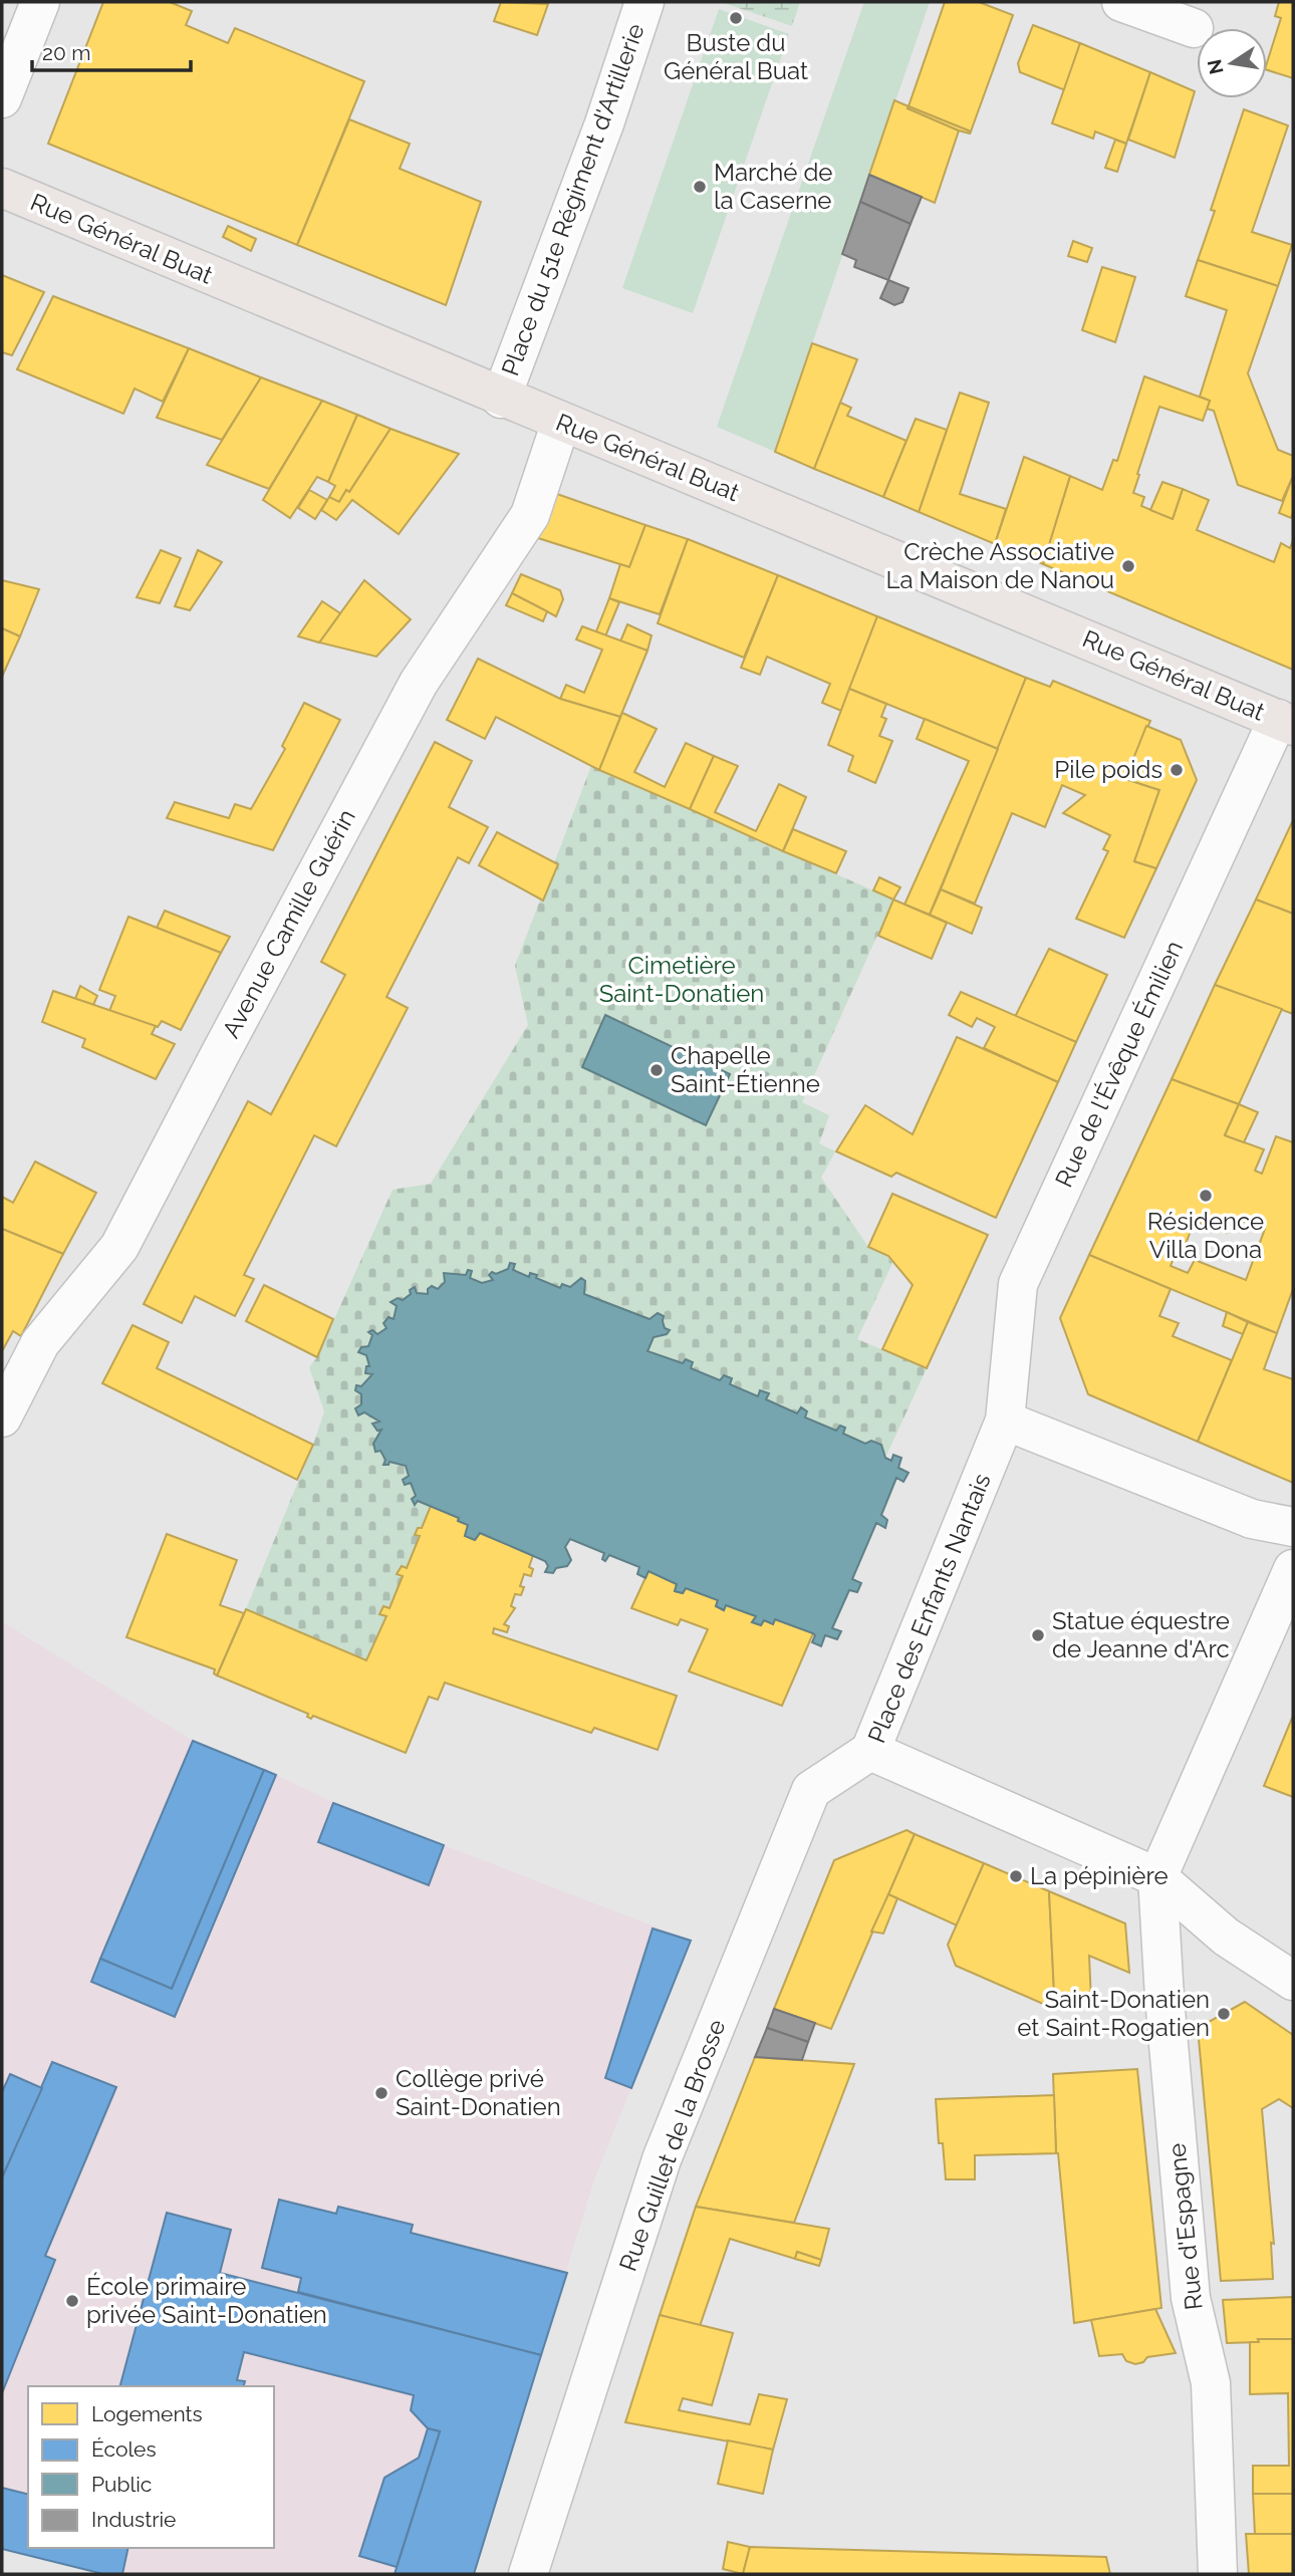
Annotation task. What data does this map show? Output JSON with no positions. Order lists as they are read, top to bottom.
{
  "streets": {
    "main road": ["Rue Général Buat"],
    "street": [
      "Place du 51e Régiment d'Artillerie",
      "Avenue Camille Guérin",
      "Rue de l'Évêque Émilien",
      "Place des Enfants Nantais",
      "Rue Guillet de la Brosse",
      "Rue d'Espagne"
    ]
  },
  "crossings": [
    ["Place du 51e Régiment d'Artillerie", "Rue Général Buat"],
    ["Rue Général Buat", "Avenue Camille Guérin"],
    ["Rue Général Buat", "Rue de l'Évêque Émilien"],
    ["Rue de l'Évêque Émilien", "Place des Enfants Nantais"],
    ["Place des Enfants Nantais", "Rue Guillet de la Brosse"],
    ["Place des Enfants Nantais", "Rue d'Espagne"]
  ],
  "parks": ["Cimetière Saint-Donatien"],
  "places": [
    "Buste du Général Buat",
    "Marché de la Caserne",
    "Crèche Associative La Maison de Nanou",
    "Pile poids",
    "Chapelle Saint-Étienne",
    "Résidence Villa Dona",
    "Statue équestre de Jeanne d'Arc",
    "La pépinière",
    "Saint-Donatien et Saint-Rogatien",
    "Collège privé Saint-Donatien",
    "École primaire privée Saint-Donatien"
  ],
  "legend": [
    "Logements",
    "Écoles",
    "Public",
    "Industrie"
  ],
  "scale_bar": "20 m",
  "north": "left"
}
